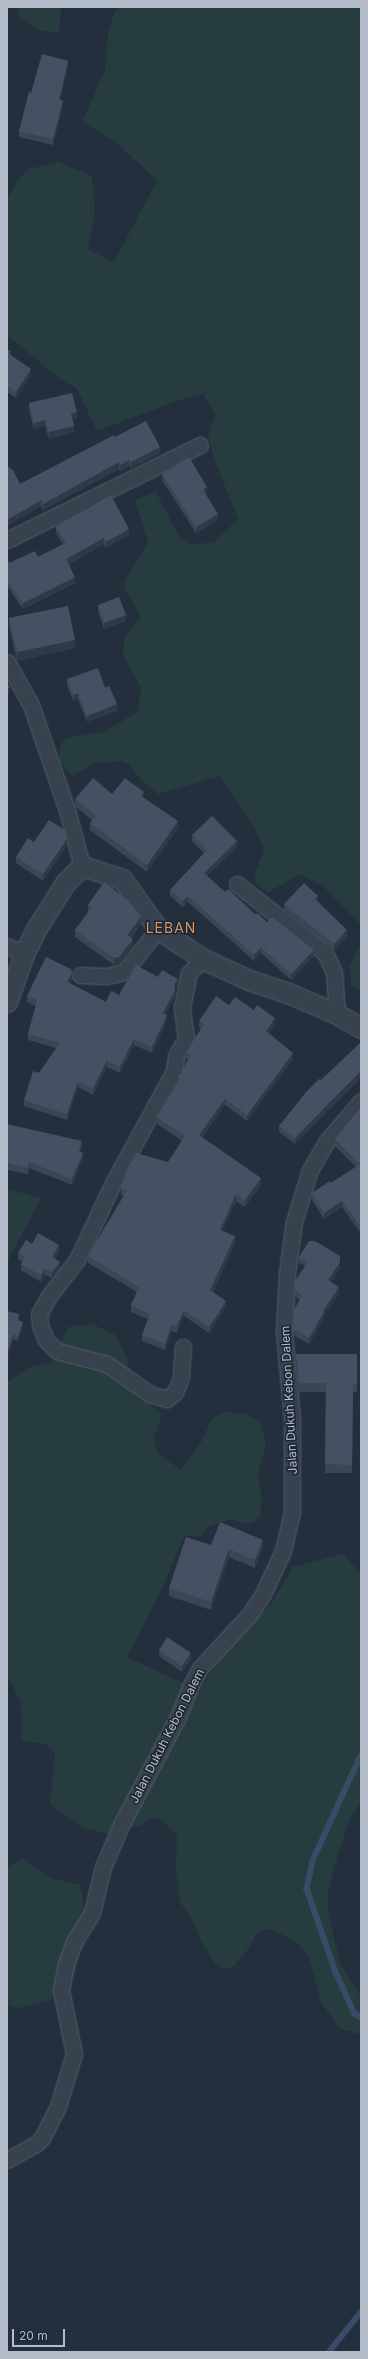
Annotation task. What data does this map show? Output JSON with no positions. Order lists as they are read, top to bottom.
{
  "streets": {
    "street": ["Jalan Dukuh Kebon Dalem"]
  },
  "districts": ["LEBAN"],
  "scale_bar": "20 m"
}
